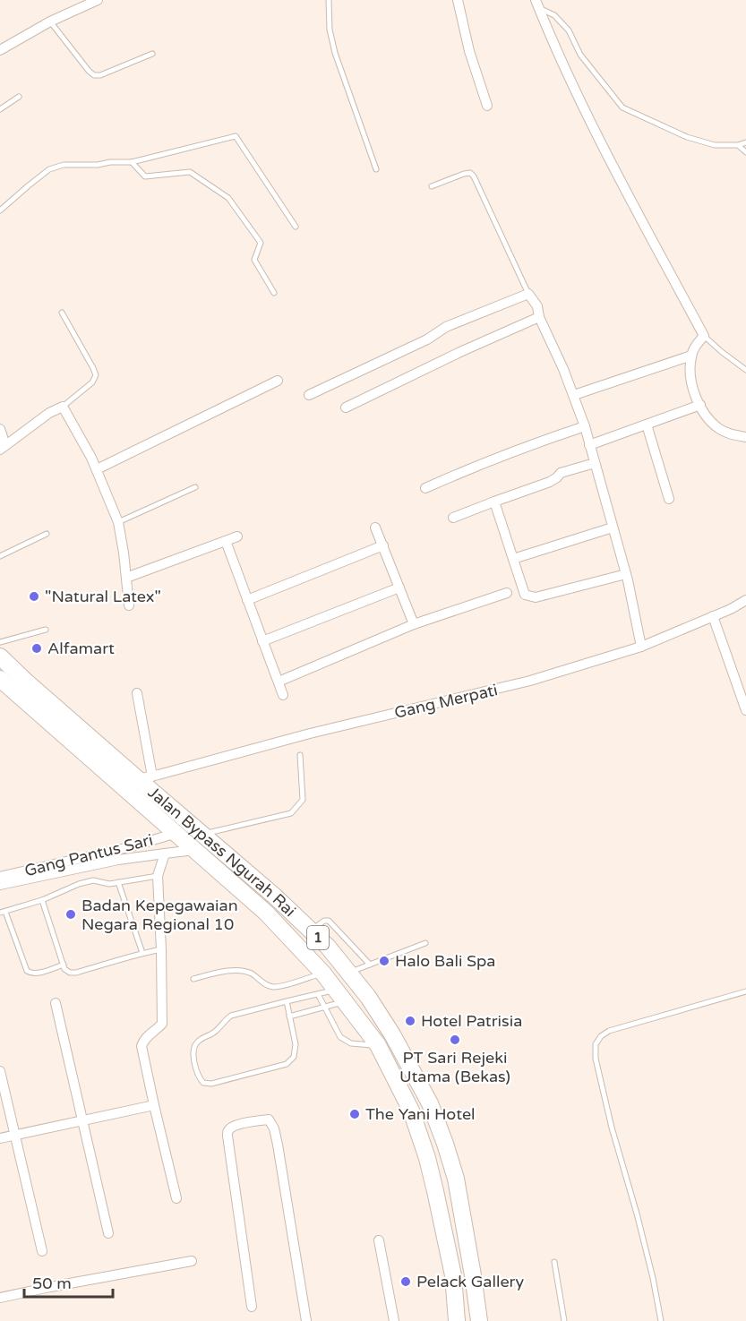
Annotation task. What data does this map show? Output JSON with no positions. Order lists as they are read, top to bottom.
{
  "streets": {
    "highway": ["Jalan Bypass Ngurah Rai", "1"],
    "street": ["Gang Merpati", "Gang Pantus Sari"]
  },
  "crossings": [
    ["Gang Merpati", "Jalan Bypass Ngurah Rai"],
    ["Jalan Bypass Ngurah Rai", "Gang Pantus Sari"]
  ],
  "places": [
    "\"Natural Latex\"",
    "Alfamart",
    "Badan Kepegawaian Negara Regional 10",
    "Halo Bali Spa",
    "Hotel Patrisia",
    "PT Sari Rejeki Utama (Bekas)",
    "The Yani Hotel",
    "Pelack Gallery"
  ],
  "scale_bar": "50 m"
}
